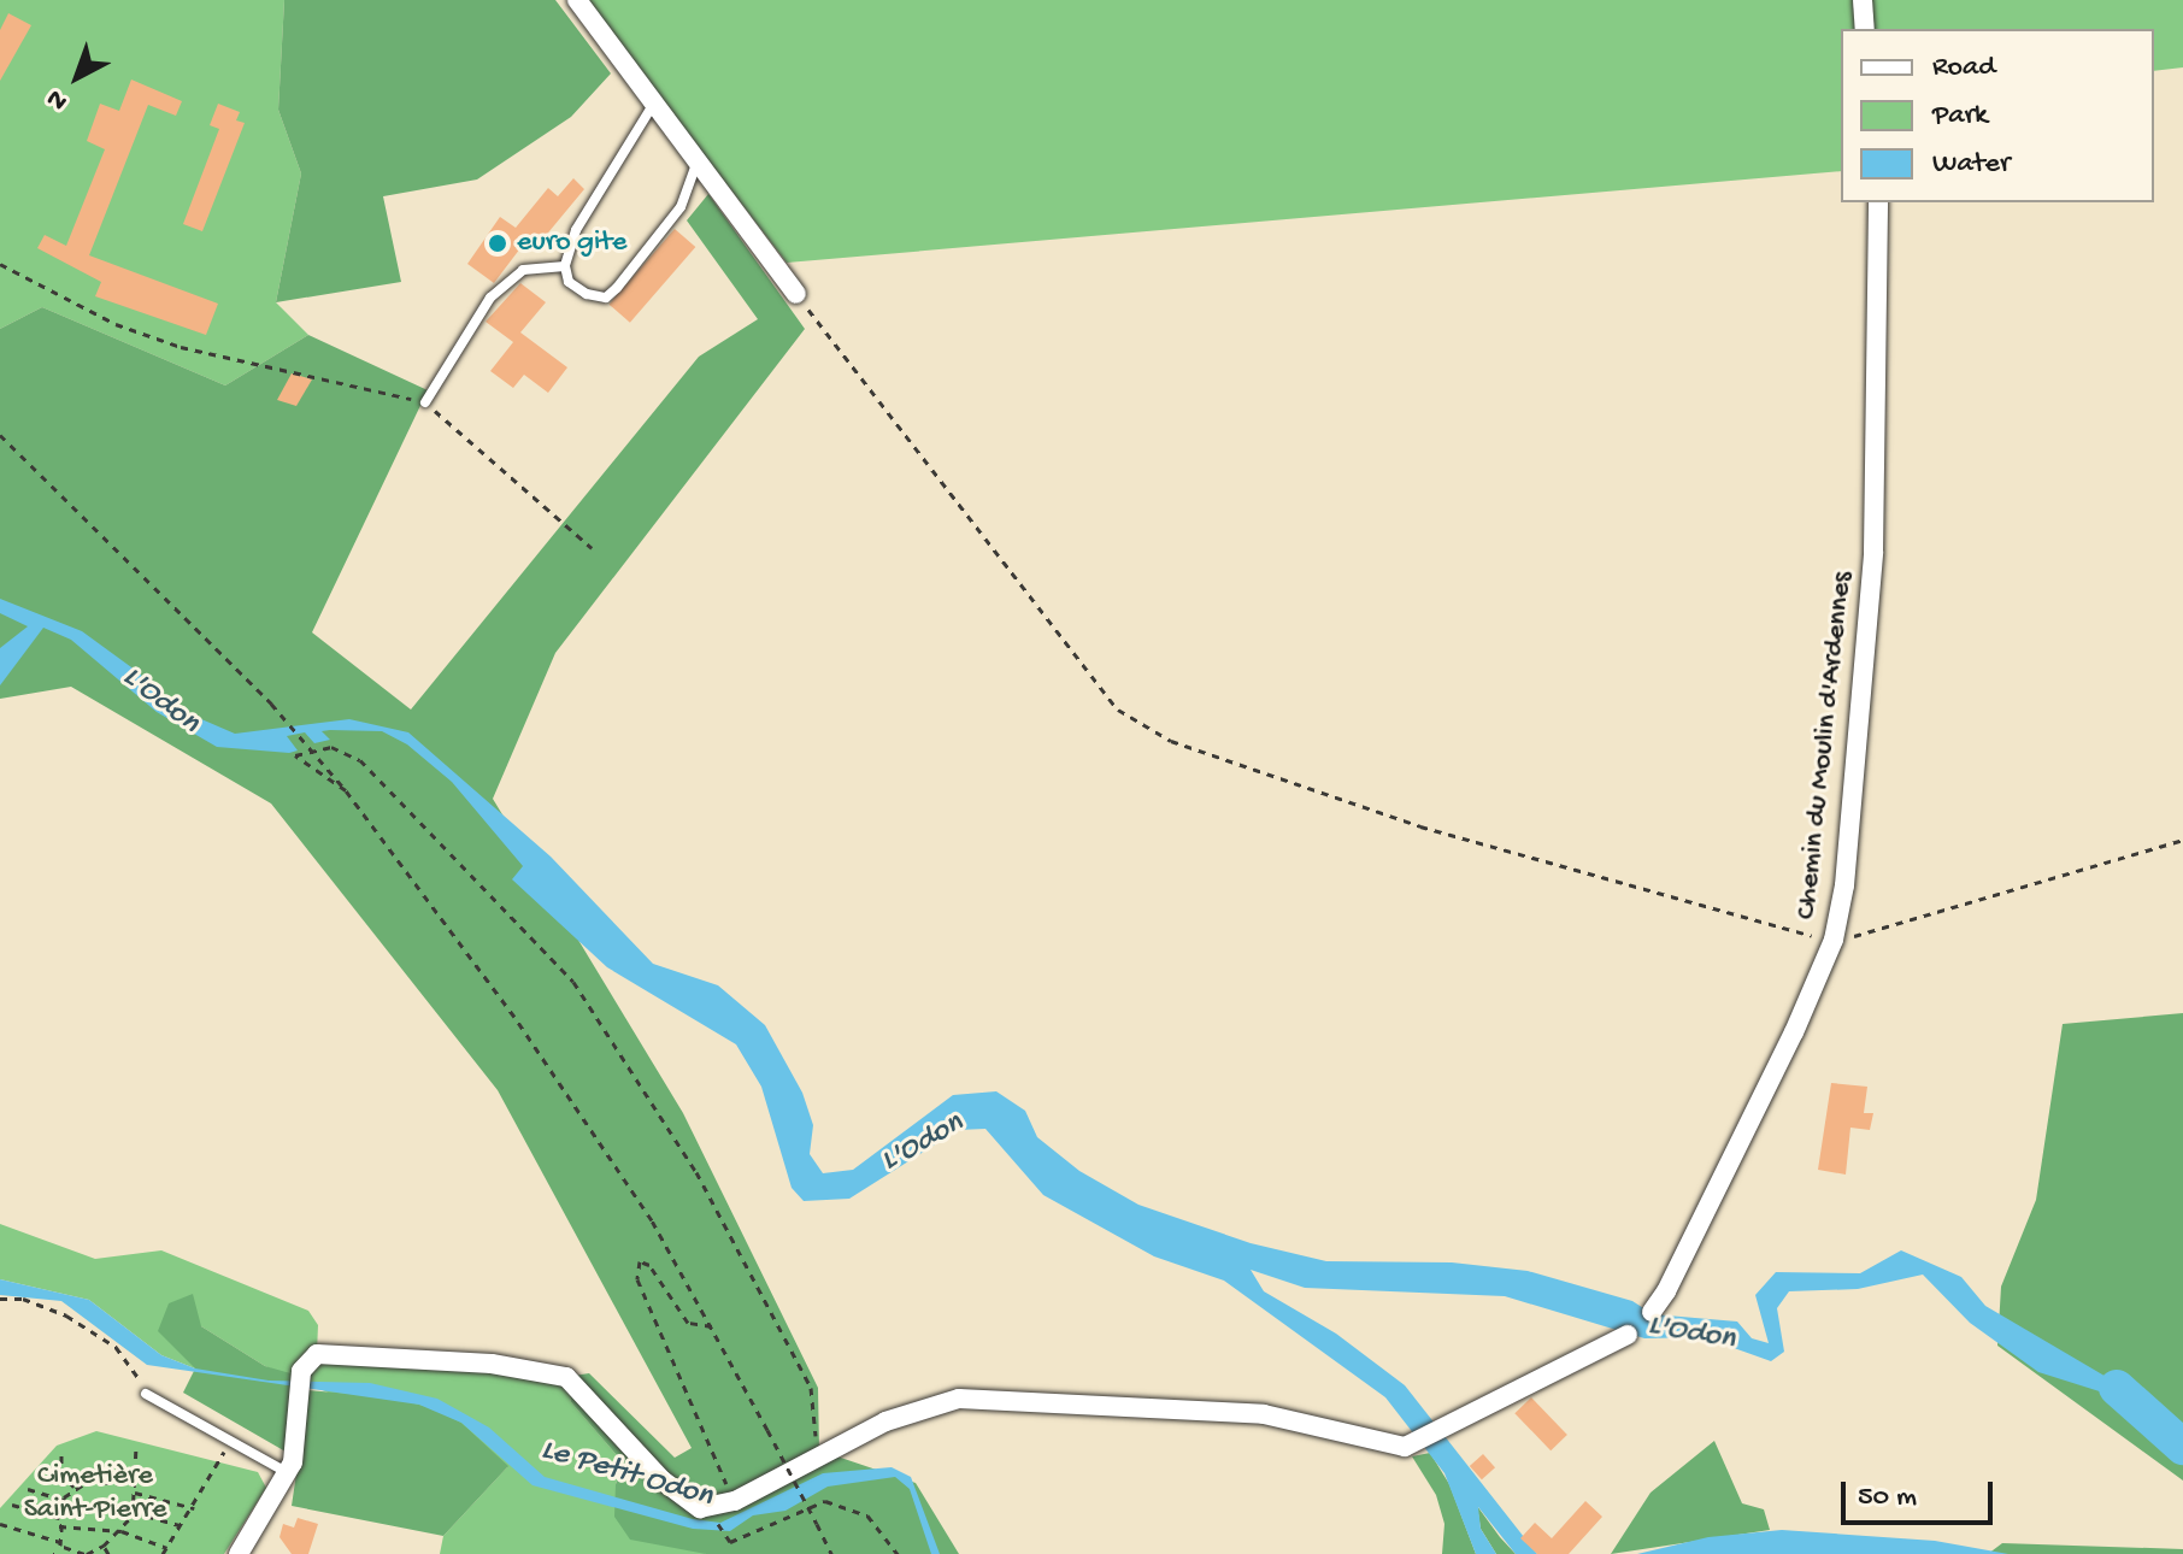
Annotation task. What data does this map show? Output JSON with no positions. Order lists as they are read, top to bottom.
{
  "streets": {
    "street": ["Chemin du Moulin d'Ardennes"]
  },
  "water": ["L'Odon", "Le Petit Odon"],
  "parks": ["Cimetière Saint-Pierre"],
  "places": ["euro gite"],
  "legend": ["Road", "Park", "Water"],
  "scale_bar": "50 m",
  "north": "bottom left"
}
